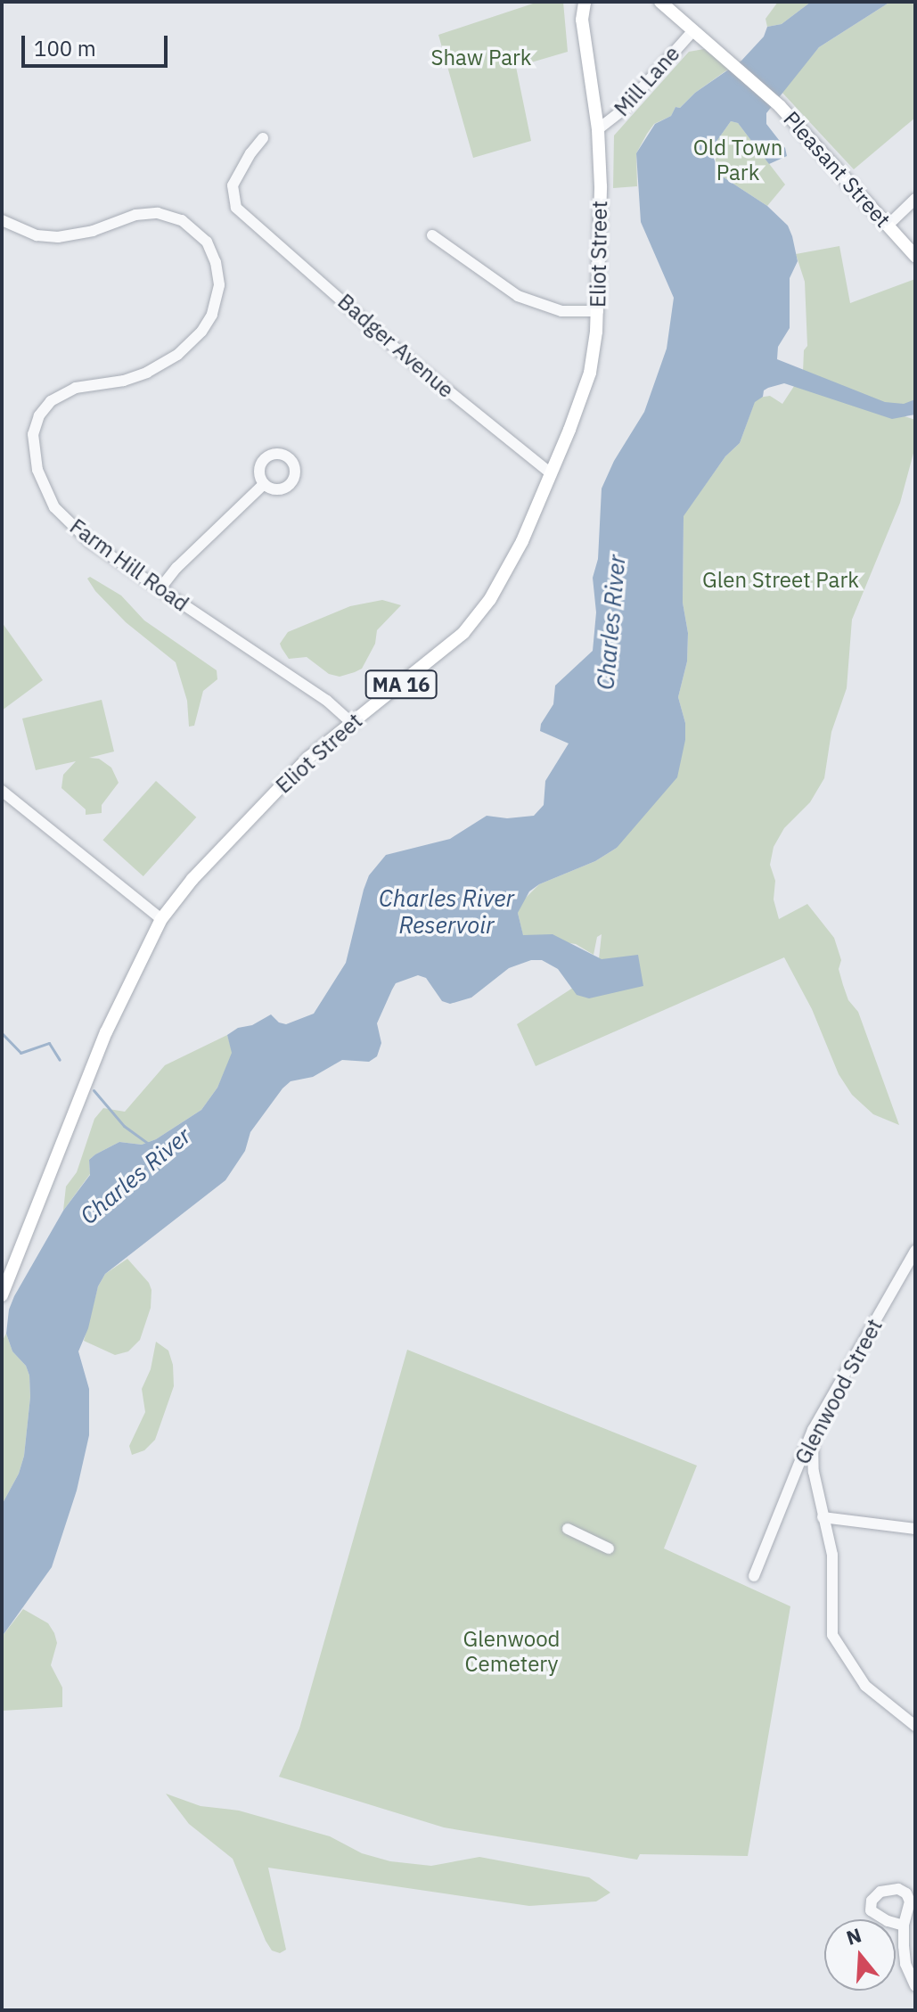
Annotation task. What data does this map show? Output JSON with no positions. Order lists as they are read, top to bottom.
{
  "streets": {
    "main road": ["Pleasant Street", "Eliot Street", "MA 16"],
    "street": [
      "Mill Lane",
      "Badger Avenue",
      "Farm Hill Road",
      "Glenwood Street"
    ]
  },
  "crossings": [
    ["Mill Lane", "Pleasant Street"],
    ["Mill Lane", "Eliot Street"],
    ["Eliot Street", "Badger Avenue"],
    ["Eliot Street", "Farm Hill Road"]
  ],
  "water": ["Charles River", "Charles River Reservoir"],
  "parks": [
    "Shaw Park",
    "Old Town Park",
    "Glen Street Park",
    "Glenwood Cemetery"
  ],
  "scale_bar": "100 m",
  "north": "top"
}
